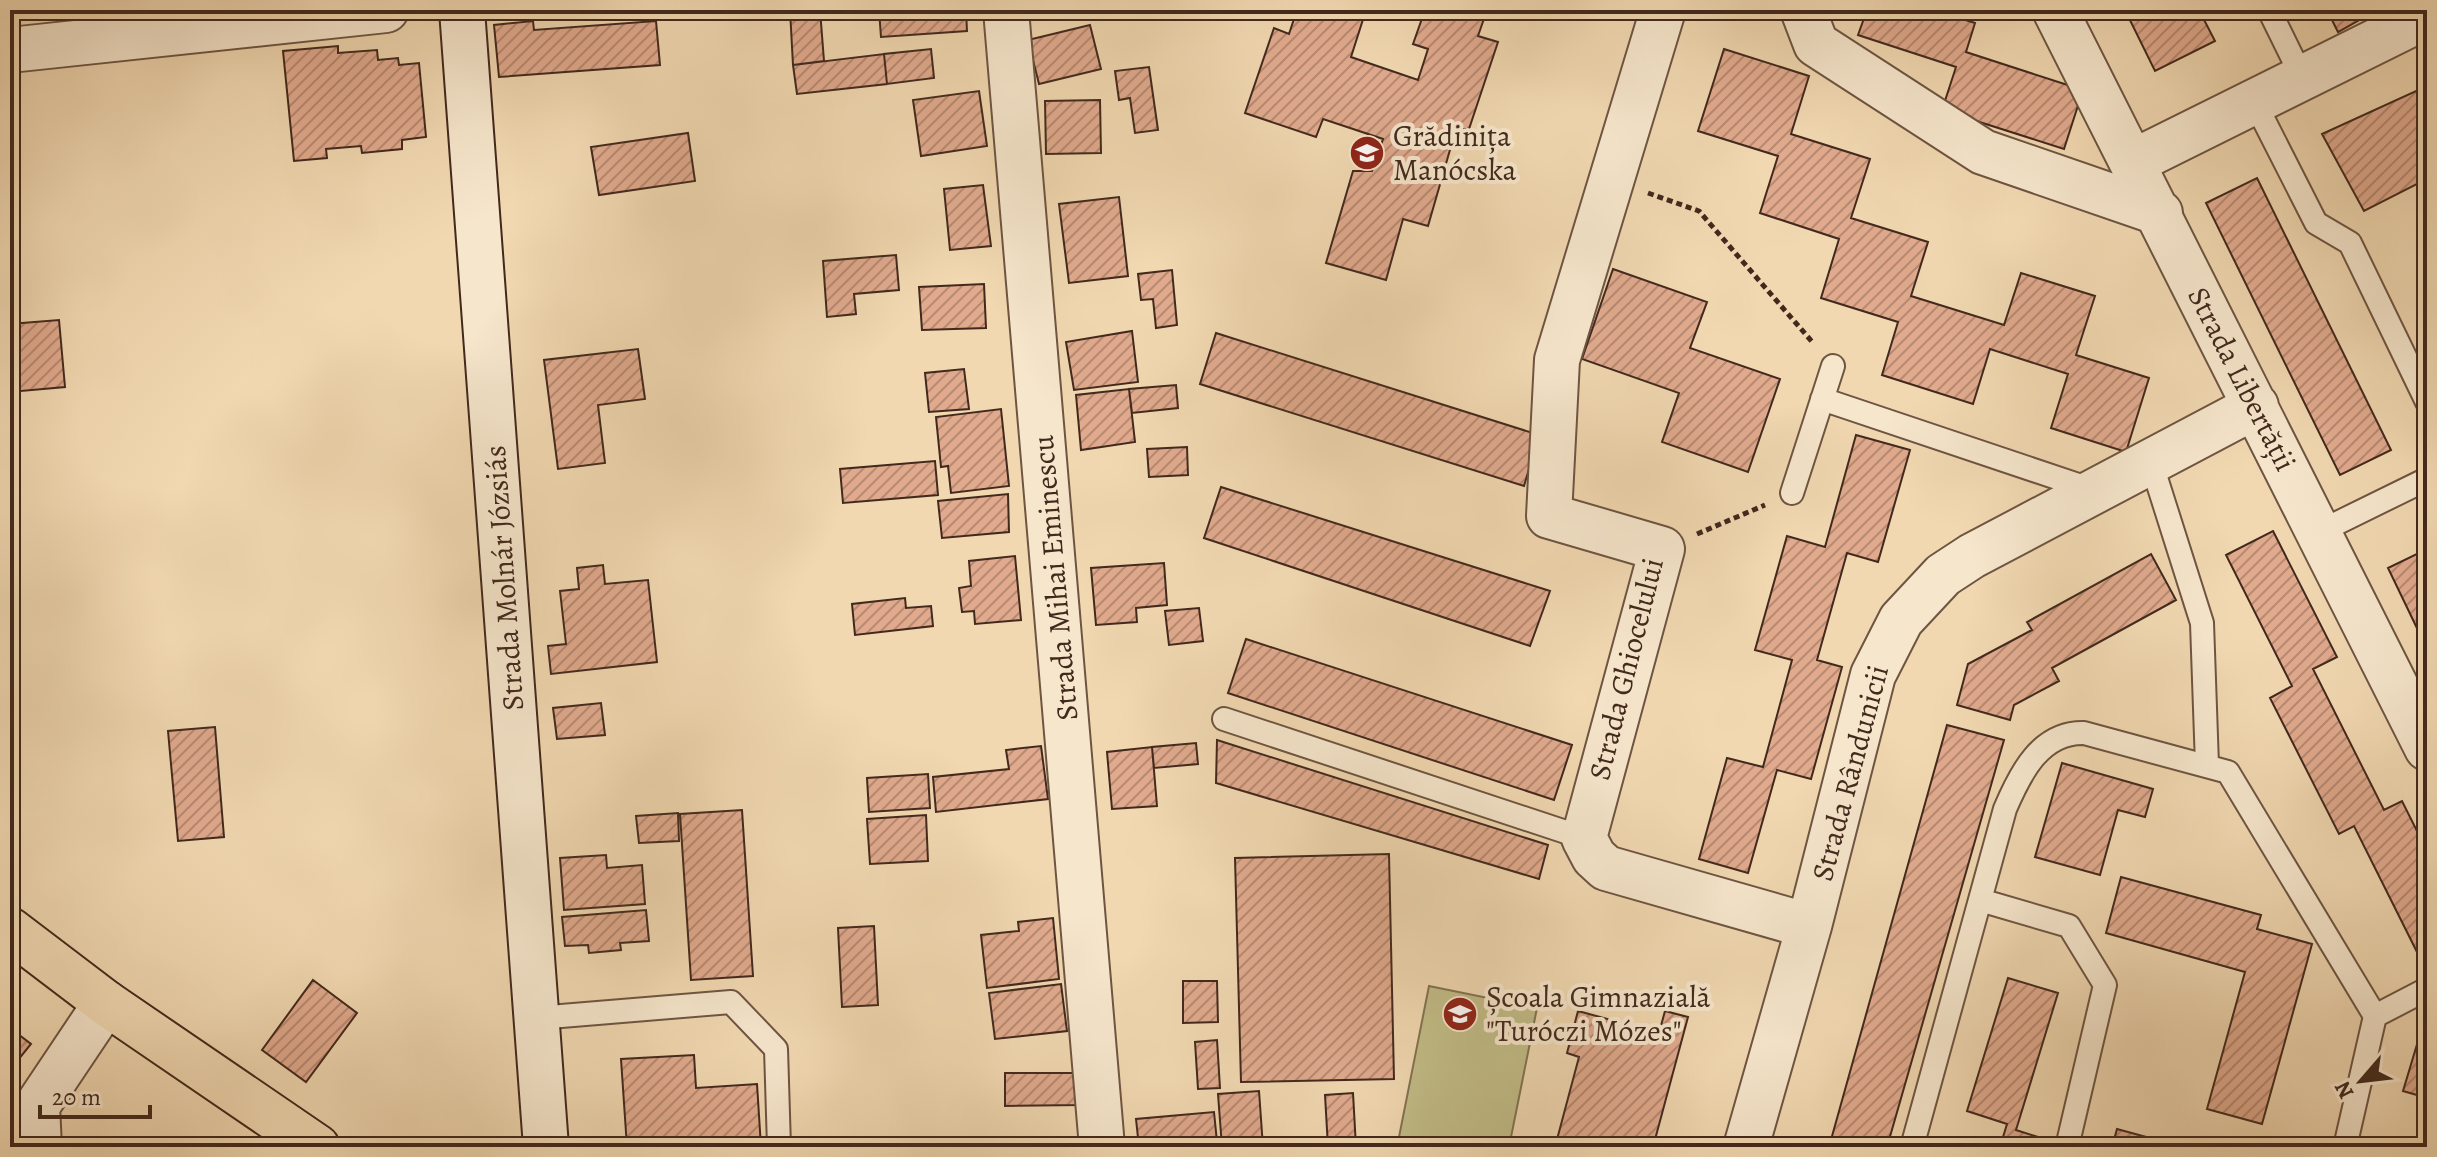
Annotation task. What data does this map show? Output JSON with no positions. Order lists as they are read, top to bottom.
{
  "streets": {
    "street": [
      "Strada Libertății",
      "Strada Molnár Józsiás",
      "Strada Mihai Eminescu",
      "Strada Ghiocelului",
      "Strada Rândunicii"
    ]
  },
  "crossings": [
    ["Strada Libertății", "Strada Rândunicii"]
  ],
  "places": {
    "school or university": ["Grădinița Manócska", "Școala Gimnazială \"Turóczi Mózes\""]
  },
  "scale_bar": "20 m",
  "north": "bottom left"
}
